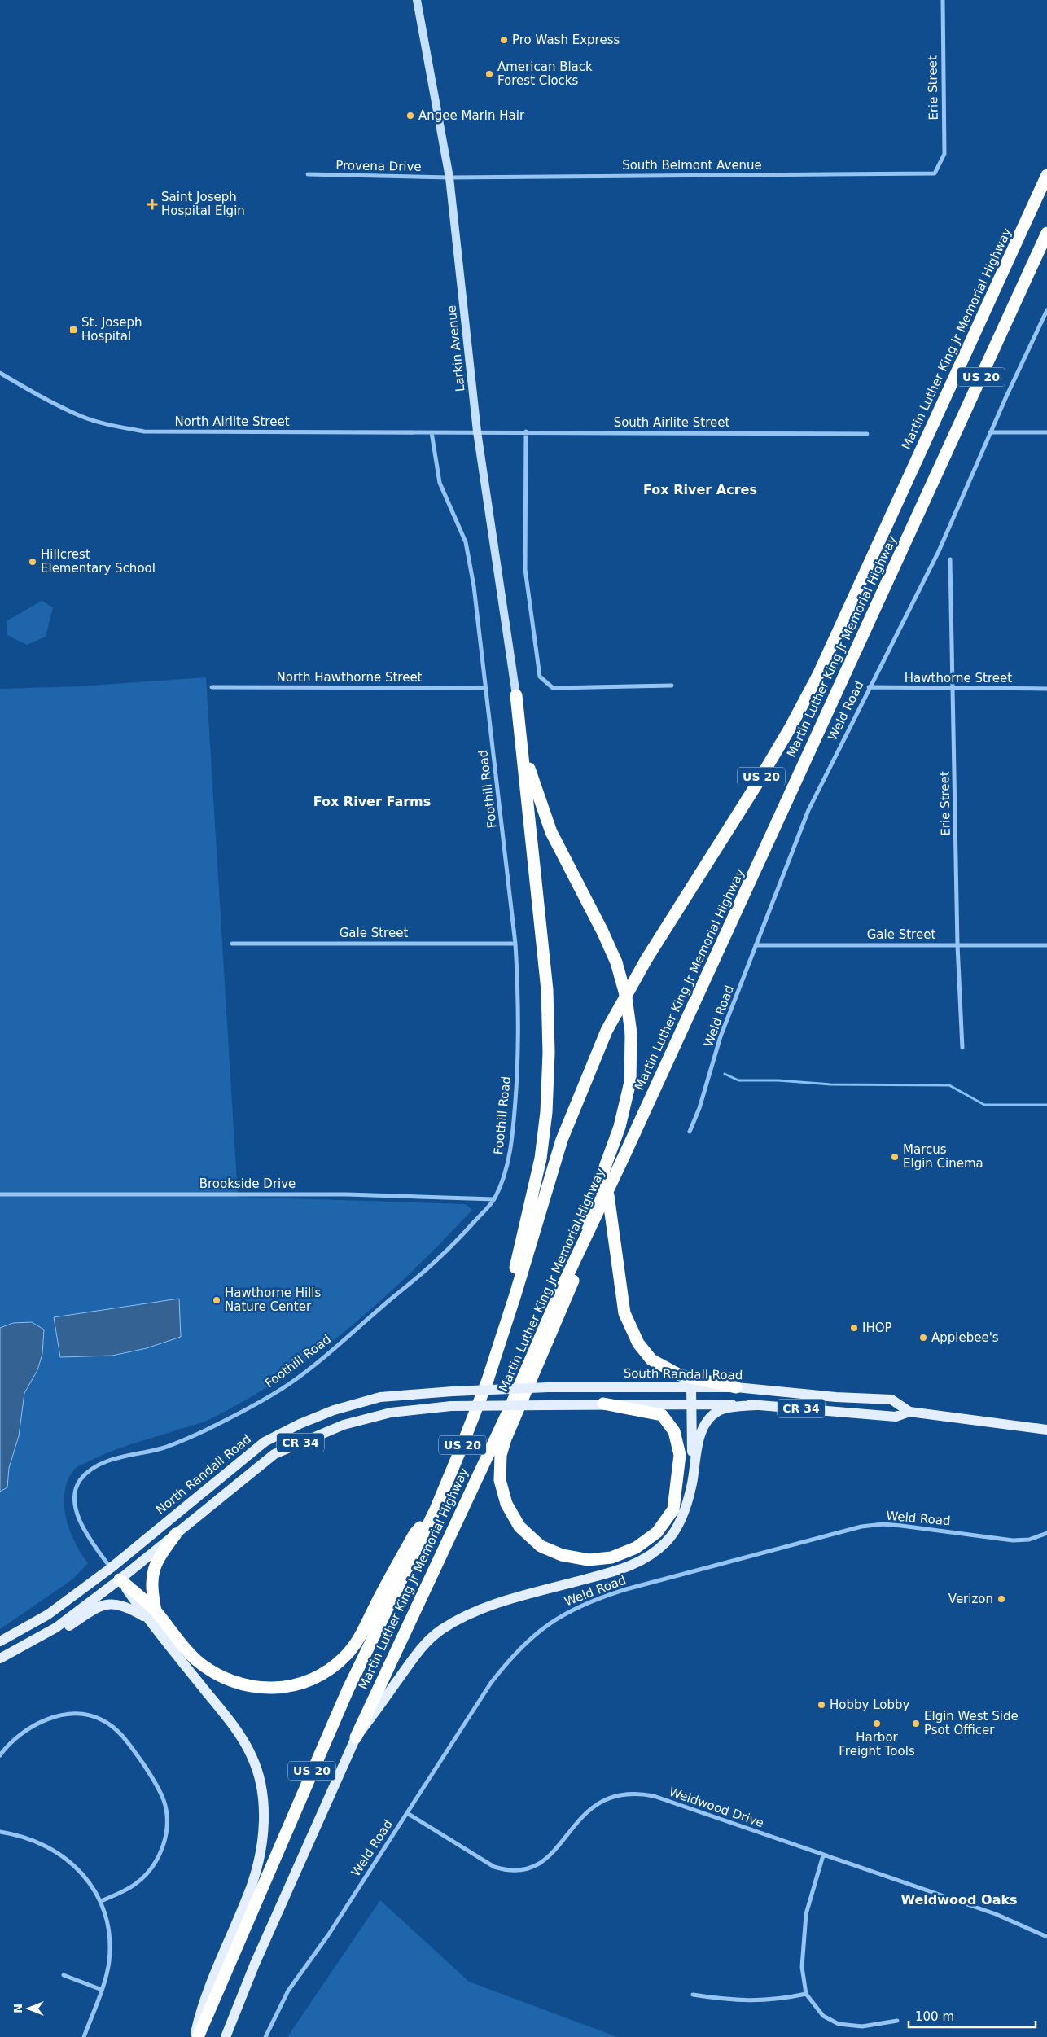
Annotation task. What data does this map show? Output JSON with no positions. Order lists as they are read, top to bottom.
{
  "streets": {
    "highway": ["Martin Luther King Jr Memorial Highway", "US 20"],
    "main road": [
      "Larkin Avenue",
      "South Randall Road",
      "CR 34",
      "North Randall Road"
    ],
    "street": [
      "Erie Street",
      "South Belmont Avenue",
      "Provena Drive",
      "North Airlite Street",
      "South Airlite Street",
      "North Hawthorne Street",
      "Hawthorne Street",
      "Weld Road",
      "Foothill Road",
      "Gale Street",
      "Brookside Drive",
      "Weldwood Drive"
    ]
  },
  "crossings": [
    ["Erie Street", "South Belmont Avenue"],
    ["Erie Street", "Hawthorne Street"],
    ["Erie Street", "Gale Street"],
    ["South Belmont Avenue", "Provena Drive"],
    ["South Belmont Avenue", "Larkin Avenue"],
    ["Provena Drive", "Larkin Avenue"],
    ["Martin Luther King Jr Memorial Highway", "US 20"],
    ["Larkin Avenue", "North Airlite Street"],
    ["Larkin Avenue", "South Airlite Street"],
    ["North Airlite Street", "South Airlite Street"],
    ["North Airlite Street", "Foothill Road"],
    ["North Hawthorne Street", "Foothill Road"],
    ["Hawthorne Street", "Weld Road"],
    ["Weld Road", "Gale Street"],
    ["Weld Road", "Weldwood Drive"],
    ["Foothill Road", "Gale Street"],
    ["Foothill Road", "Brookside Drive"],
    ["Foothill Road", "North Randall Road"],
    ["South Randall Road", "CR 34"],
    ["South Randall Road", "North Randall Road"]
  ],
  "districts": ["Fox River Acres", "Fox River Farms", "Weldwood Oaks"],
  "places": {
    "other": [
      "Pro Wash Express",
      "American Black Forest Clocks",
      "Angee Marin Hair",
      "Hillcrest Elementary School",
      "Marcus Elgin Cinema",
      "Hawthorne Hills Nature Center",
      "IHOP",
      "Applebee's",
      "Verizon",
      "Hobby Lobby",
      "Harbor Freight Tools",
      "Elgin West Side Psot Officer"
    ],
    "health": ["Saint Joseph Hospital Elgin"],
    "transit": ["St. Joseph Hospital"]
  },
  "scale_bar": "100 m",
  "north": "left"
}
